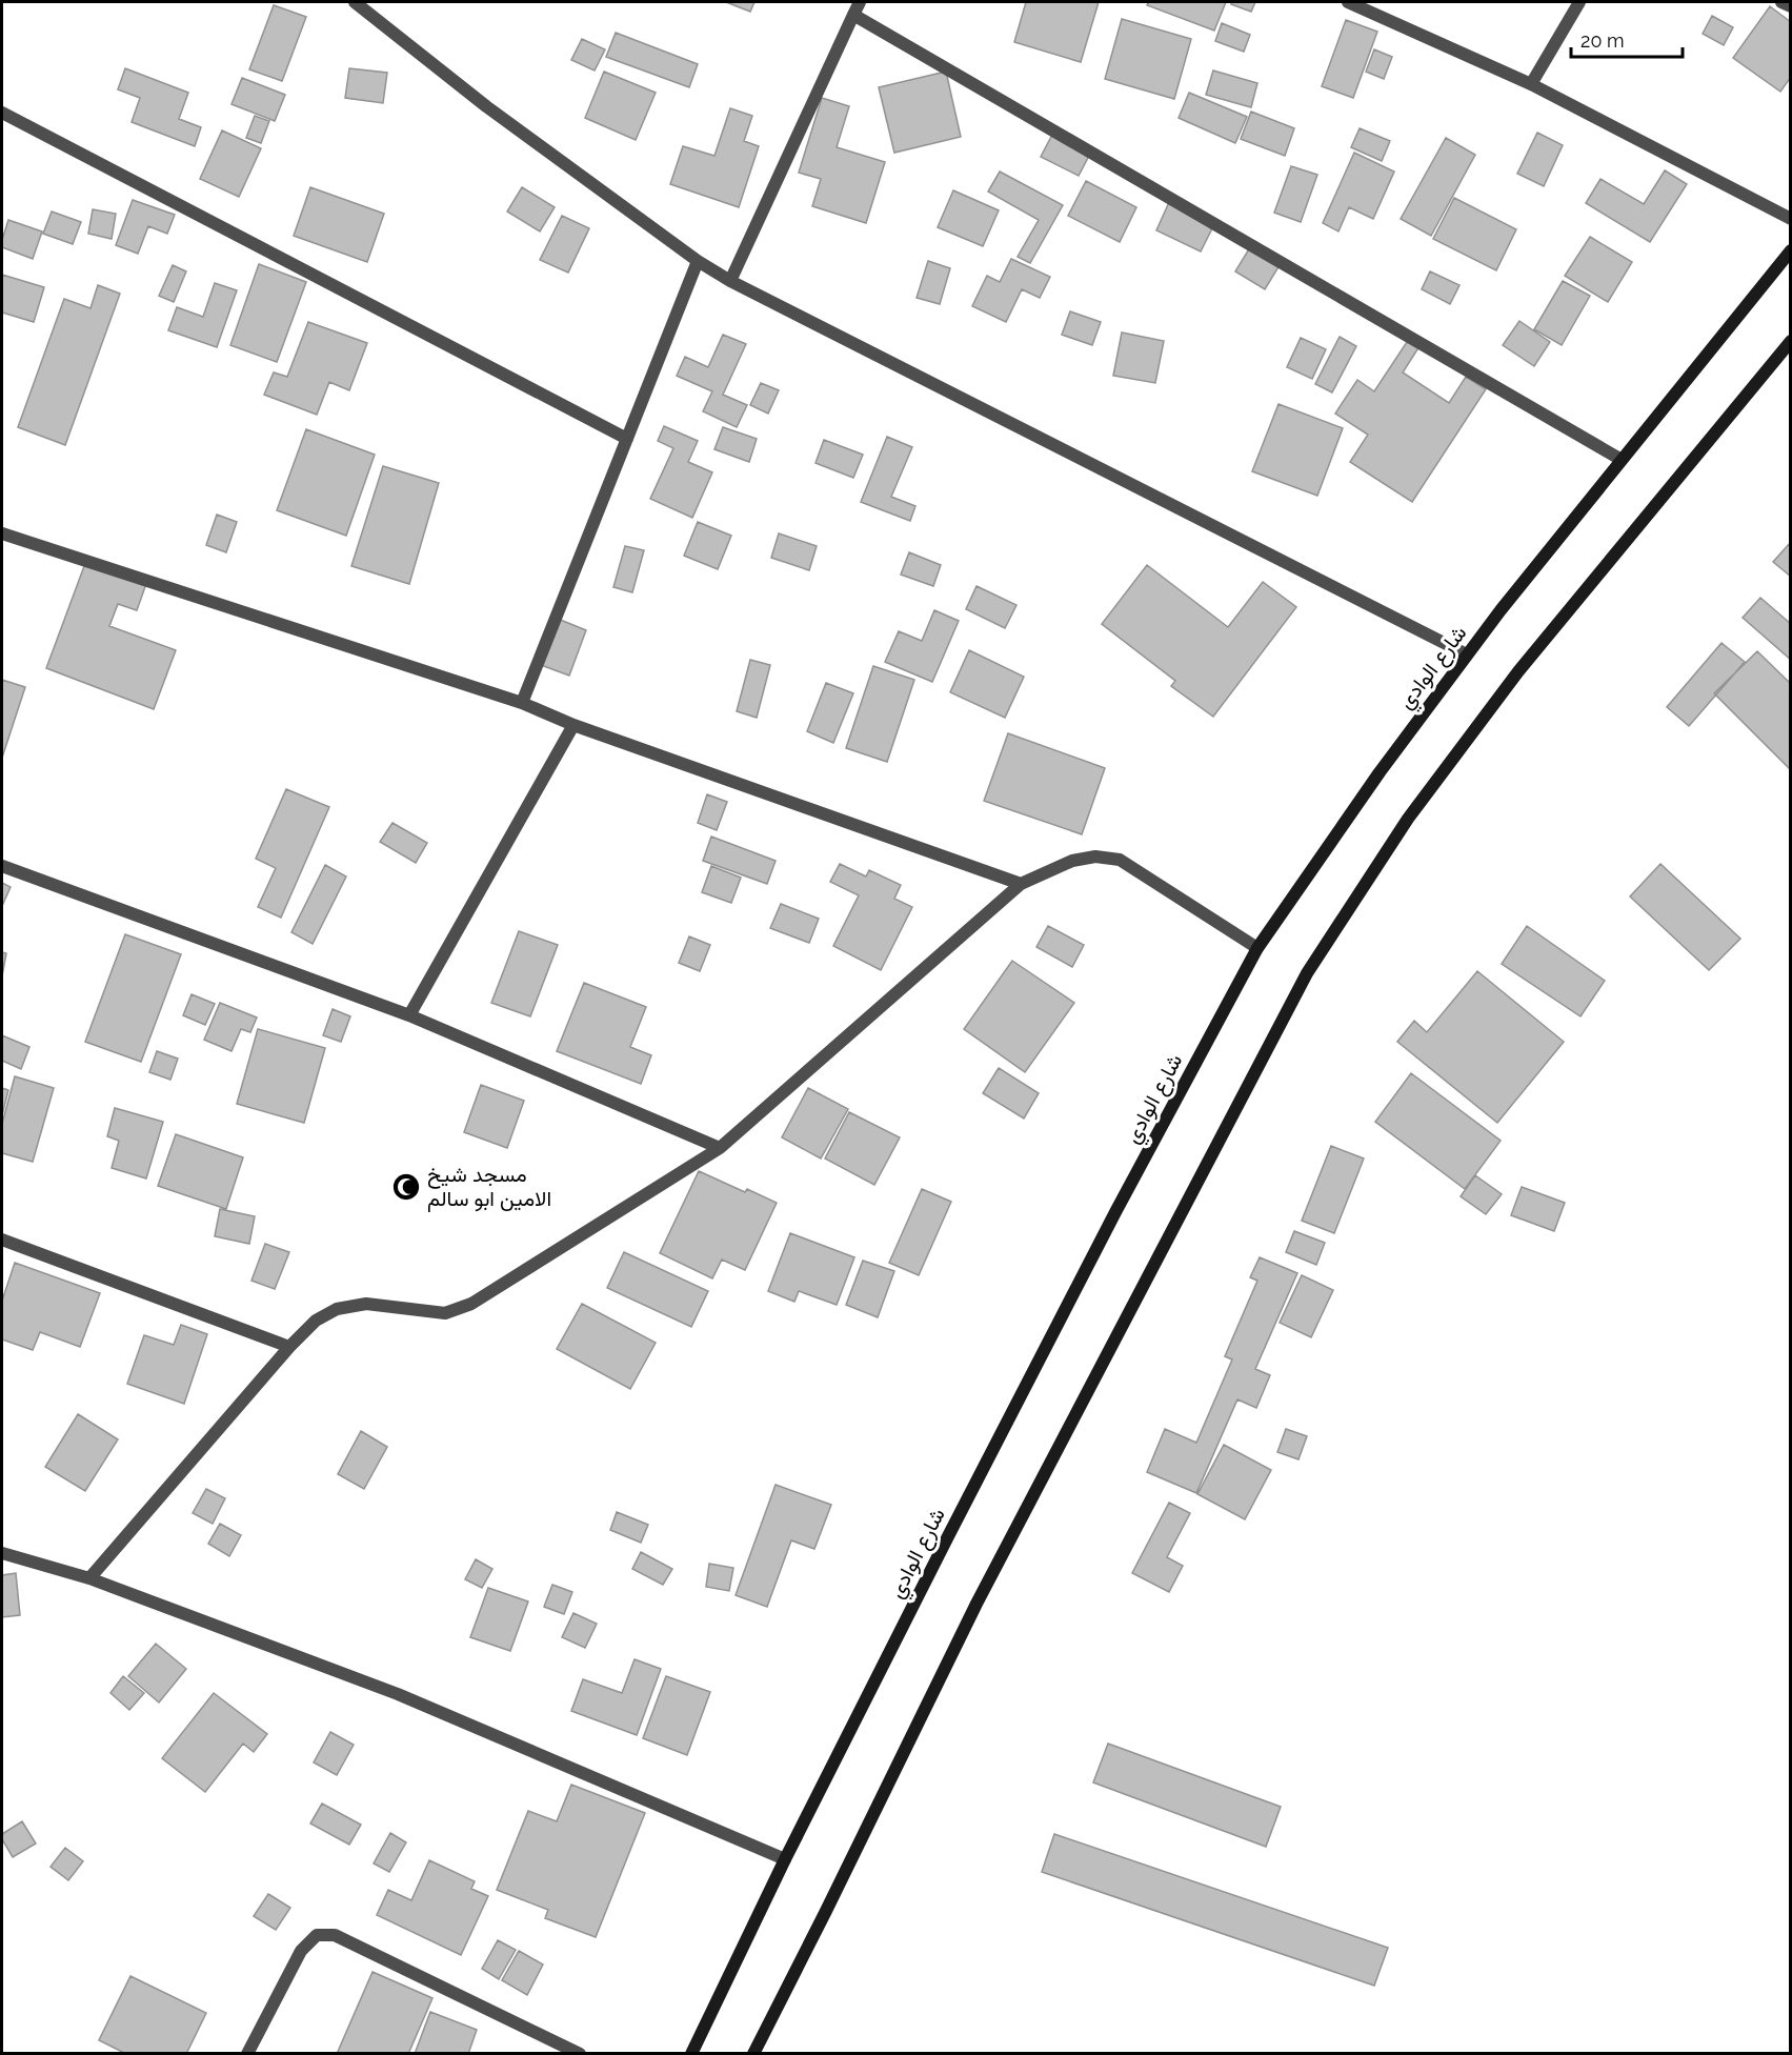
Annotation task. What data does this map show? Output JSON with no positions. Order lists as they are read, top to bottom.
{
  "streets": {
    "main road": ["شارع الوادي"]
  },
  "places": {
    "mosque": ["مسجد شيخ الامين ابو سالم"]
  },
  "scale_bar": "20 m"
}
